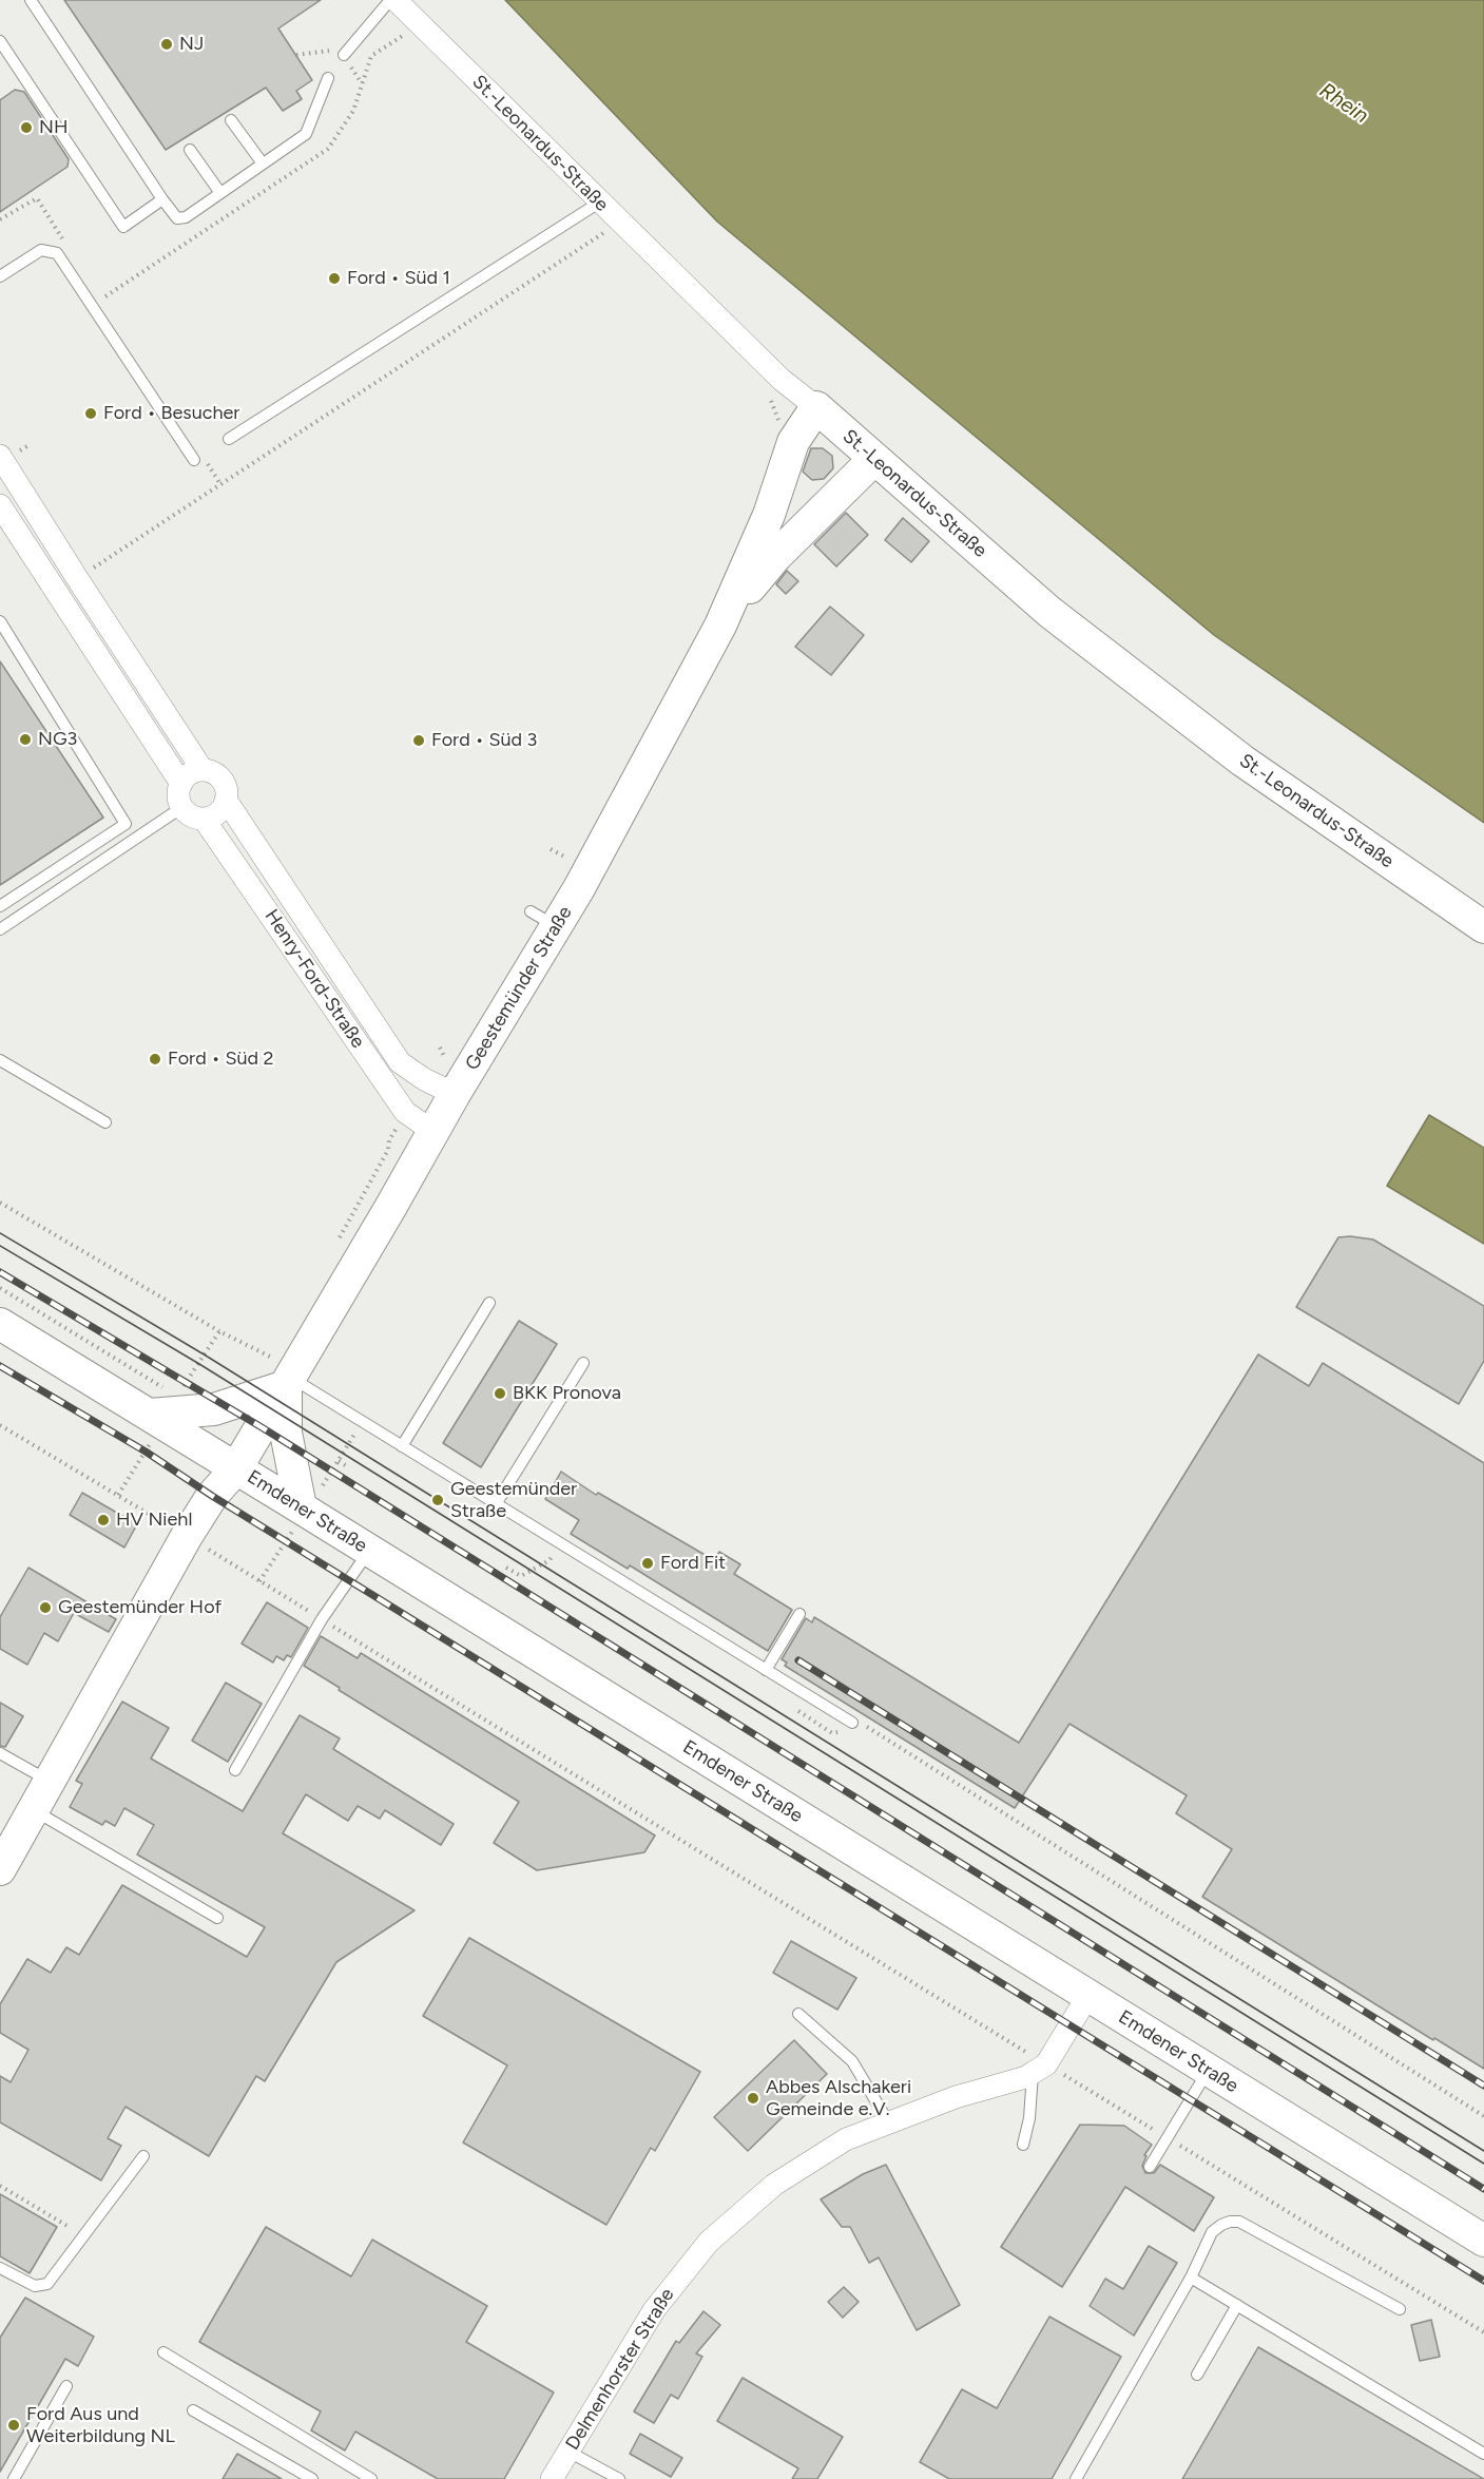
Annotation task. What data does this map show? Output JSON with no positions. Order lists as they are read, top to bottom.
{
  "streets": {
    "street": [
      "St.-Leonardus-Straße",
      "Henry-Ford-Straße",
      "Geestemünder Straße",
      "Emdener Straße",
      "Delmenhorster Straße"
    ]
  },
  "crossings": [
    ["St.-Leonardus-Straße", "Geestemünder Straße"],
    ["Henry-Ford-Straße", "Geestemünder Straße"],
    ["Geestemünder Straße", "Emdener Straße"]
  ],
  "water": ["Rhein"],
  "places": [
    "NJ",
    "NH",
    "Ford • Süd 1",
    "Ford • Besucher",
    "NG3",
    "Ford • Süd 3",
    "Ford • Süd 2",
    "BKK Pronova",
    "Geestemünder Straße",
    "HV Niehl",
    "Ford Fit",
    "Geestemünder Hof",
    "Abbes Alschakeri Gemeinde e.V.",
    "Ford Aus und Weiterbildung NL"
  ]
}
